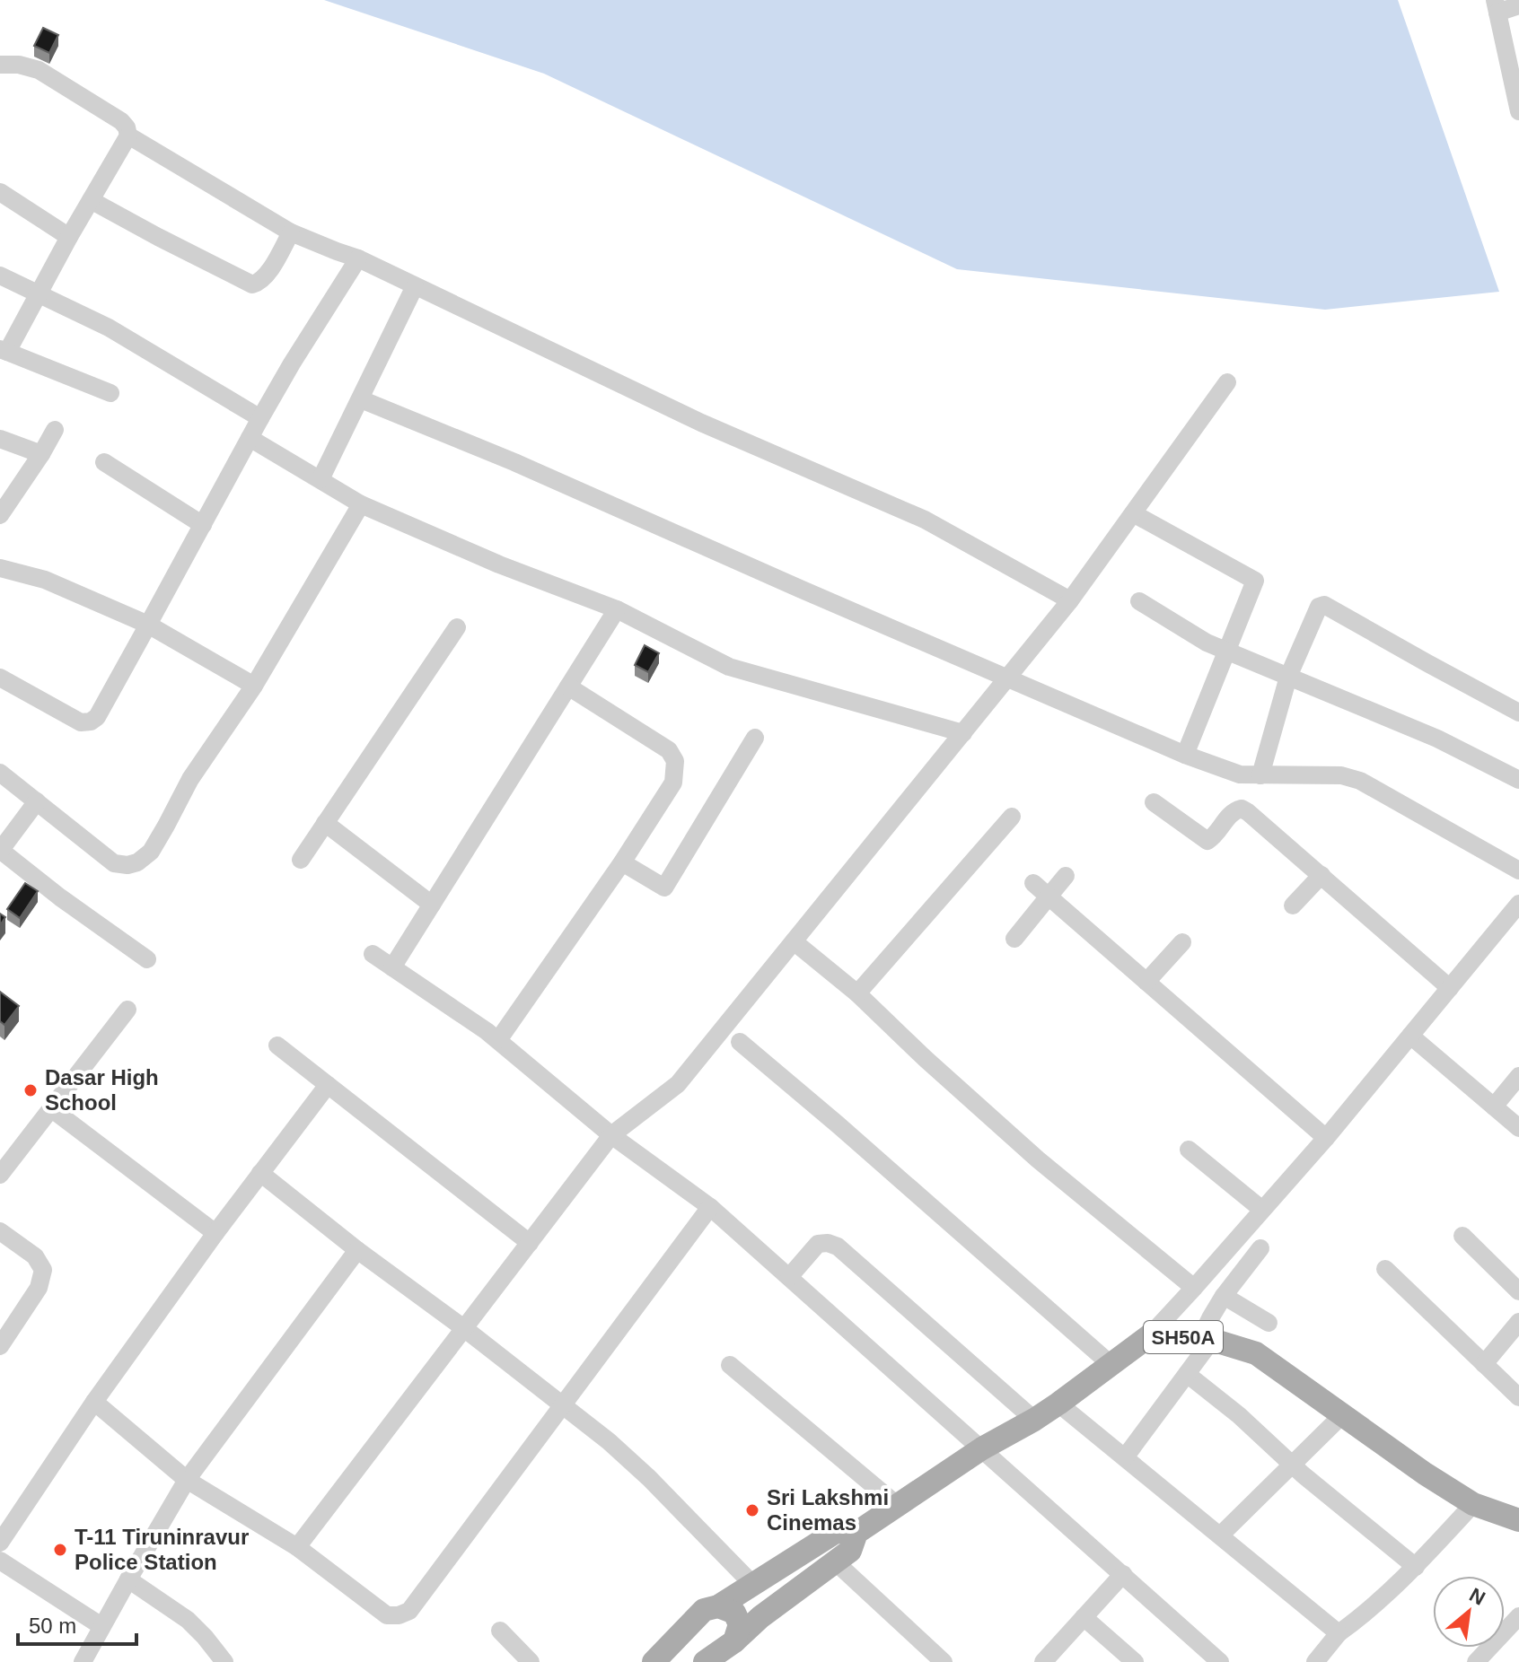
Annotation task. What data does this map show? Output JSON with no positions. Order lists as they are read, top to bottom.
{
  "streets": {
    "main road": ["SH50A"]
  },
  "places": ["Dasar High School", "Sri Lakshmi Cinemas", "T-11 Tiruninravur Police Station"],
  "scale_bar": "50 m",
  "north": "top right"
}
